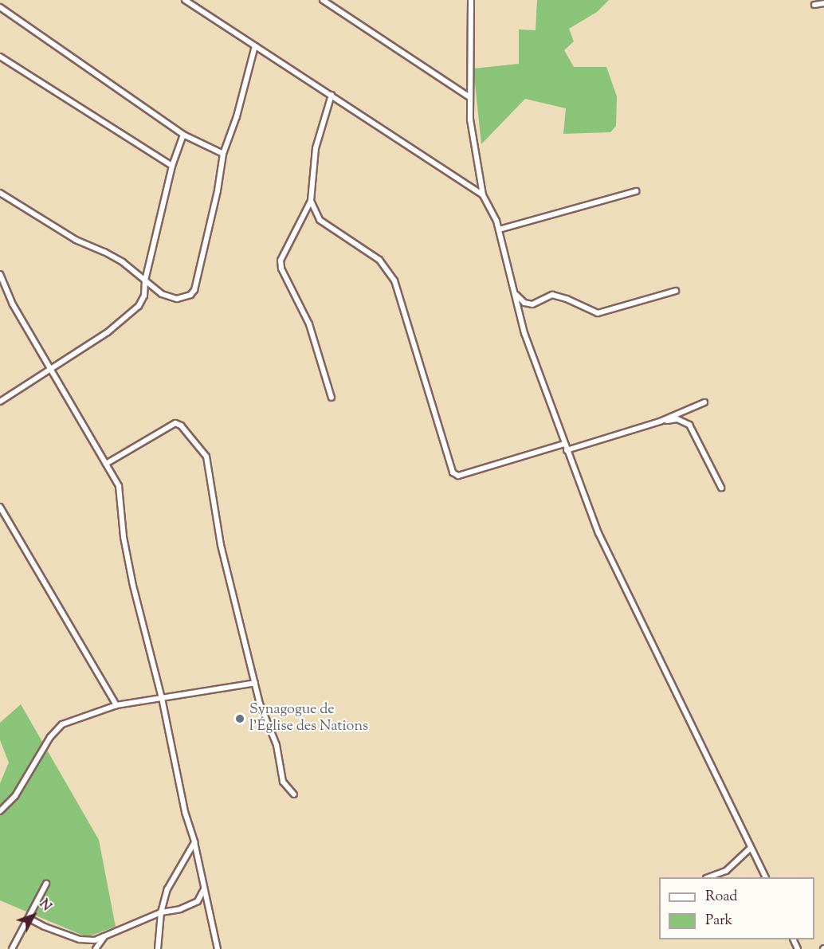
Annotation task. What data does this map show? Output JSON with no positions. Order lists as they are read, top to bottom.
{
  "places": ["Synagogue de l'Église des Nations"],
  "legend": ["Road", "Park"],
  "north": "top right"
}
